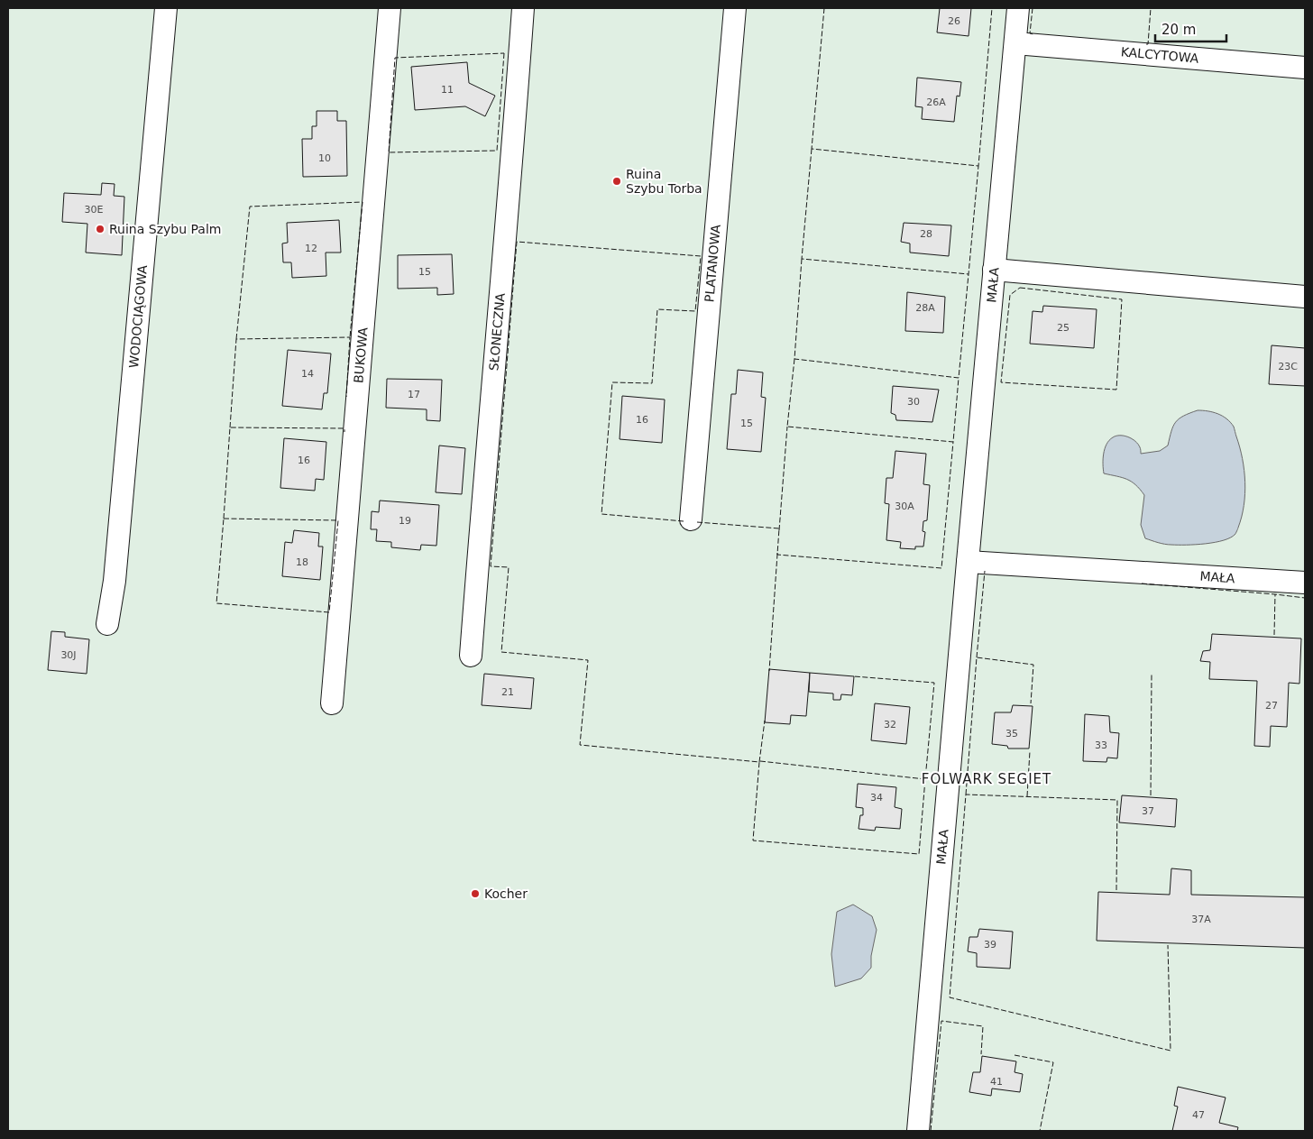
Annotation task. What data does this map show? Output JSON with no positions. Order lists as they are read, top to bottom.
{
  "streets": {
    "street": [
      "KALCYTOWA",
      "PLATANOWA",
      "MAŁA",
      "WODOCIĄGOWA",
      "SŁONECZNA",
      "BUKOWA"
    ]
  },
  "crossings": [
    ["KALCYTOWA", "MAŁA"]
  ],
  "districts": ["FOLWARK SEGIET"],
  "places": ["Ruina Szybu Torba", "Ruina Szybu Palm", "Kocher"],
  "house_numbers": [
    "26",
    "11",
    "26A",
    "10",
    "30E",
    "28",
    "12",
    "15",
    "28A",
    "25",
    "23C",
    "14",
    "17",
    "30",
    "16",
    "15",
    "16",
    "30A",
    "19",
    "18",
    "30J",
    "21",
    "27",
    "32",
    "35",
    "33",
    "34",
    "37",
    "37A",
    "39",
    "41",
    "47"
  ],
  "scale_bar": "20 m"
}
